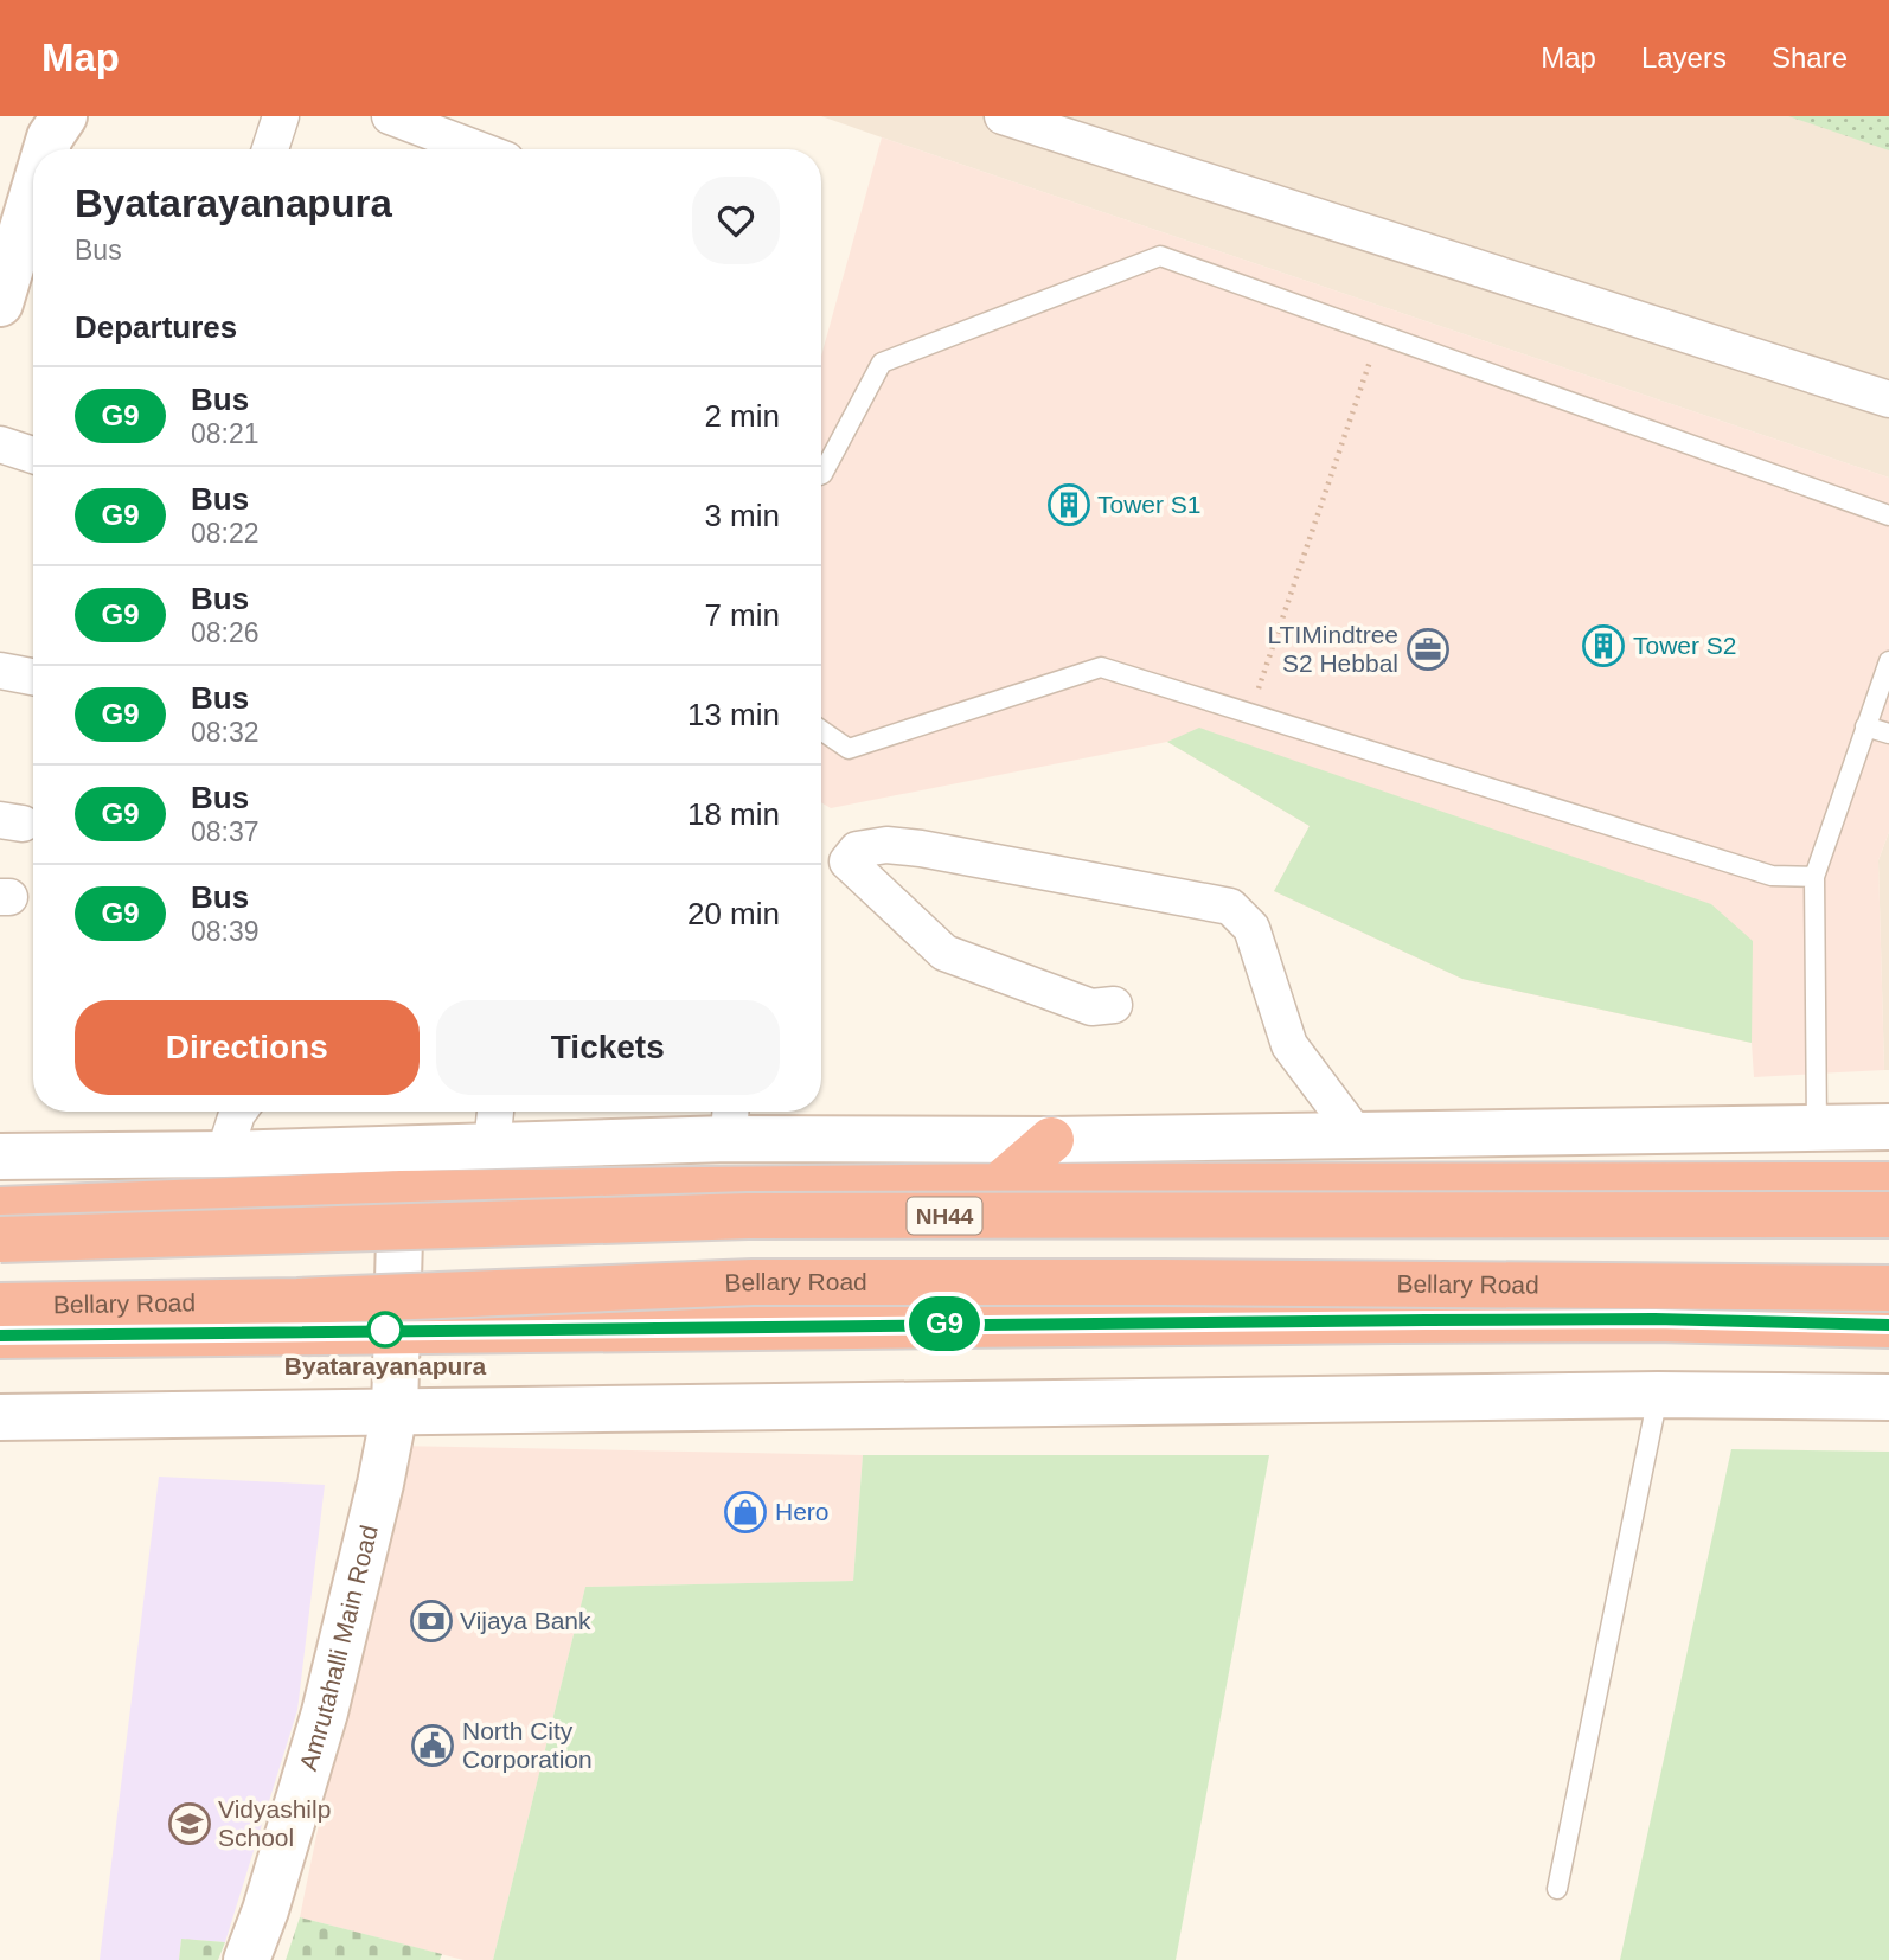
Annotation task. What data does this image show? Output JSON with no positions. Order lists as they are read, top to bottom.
{
  "streets": {
    "highway": ["NH44", "Bellary Road"],
    "street": ["Amrutahalli Main Road"]
  },
  "crossings": [
    ["Bellary Road", "Amrutahalli Main Road"]
  ],
  "places": {
    "building": ["Tower S1", "Tower S2"],
    "office": ["LTIMindtree S2 Hebbal"],
    "other": ["Byatarayanapura"],
    "shop": ["Hero"],
    "bank": ["Vijaya Bank"],
    "public building": ["North City Corporation"],
    "school or university": ["Vidyashilp School"]
  },
  "lines": ["bus line G9"],
  "page": {
    "header": "Map",
    "nav": ["Map", "Layers", "Share"],
    "on_map": "G9",
    "heading": [
      ["Byatarayanapura", "Bus"],
      "Departures"
    ],
    "list": [
      {
        "mark": "G9",
        "name": "Bus",
        "note": "08:21",
        "value": "2 min"
      },
      {
        "mark": "G9",
        "name": "Bus",
        "note": "08:22",
        "value": "3 min"
      },
      {
        "mark": "G9",
        "name": "Bus",
        "note": "08:26",
        "value": "7 min"
      },
      {
        "mark": "G9",
        "name": "Bus",
        "note": "08:32",
        "value": "13 min"
      },
      {
        "mark": "G9",
        "name": "Bus",
        "note": "08:37",
        "value": "18 min"
      },
      {
        "mark": "G9",
        "name": "Bus",
        "note": "08:39",
        "value": "20 min"
      }
    ],
    "buttons": ["Directions", "Tickets"]
  }
}
